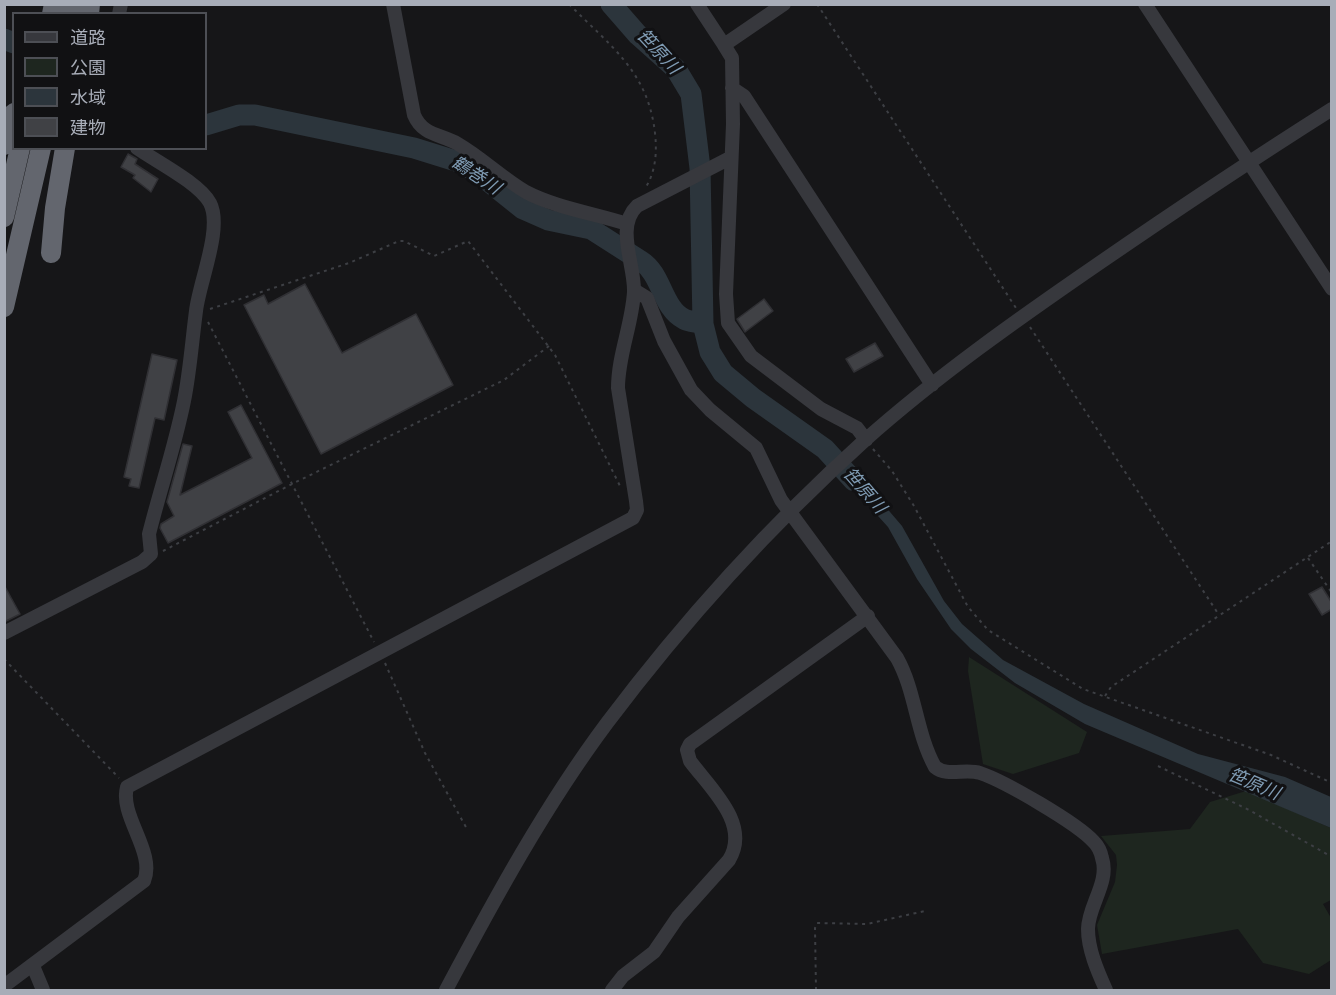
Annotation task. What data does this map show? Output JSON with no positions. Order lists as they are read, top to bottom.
{
  "water": ["笹原川", "鶴巻川"],
  "legend": [
    "道路",
    "公園",
    "水域",
    "建物"
  ]
}
